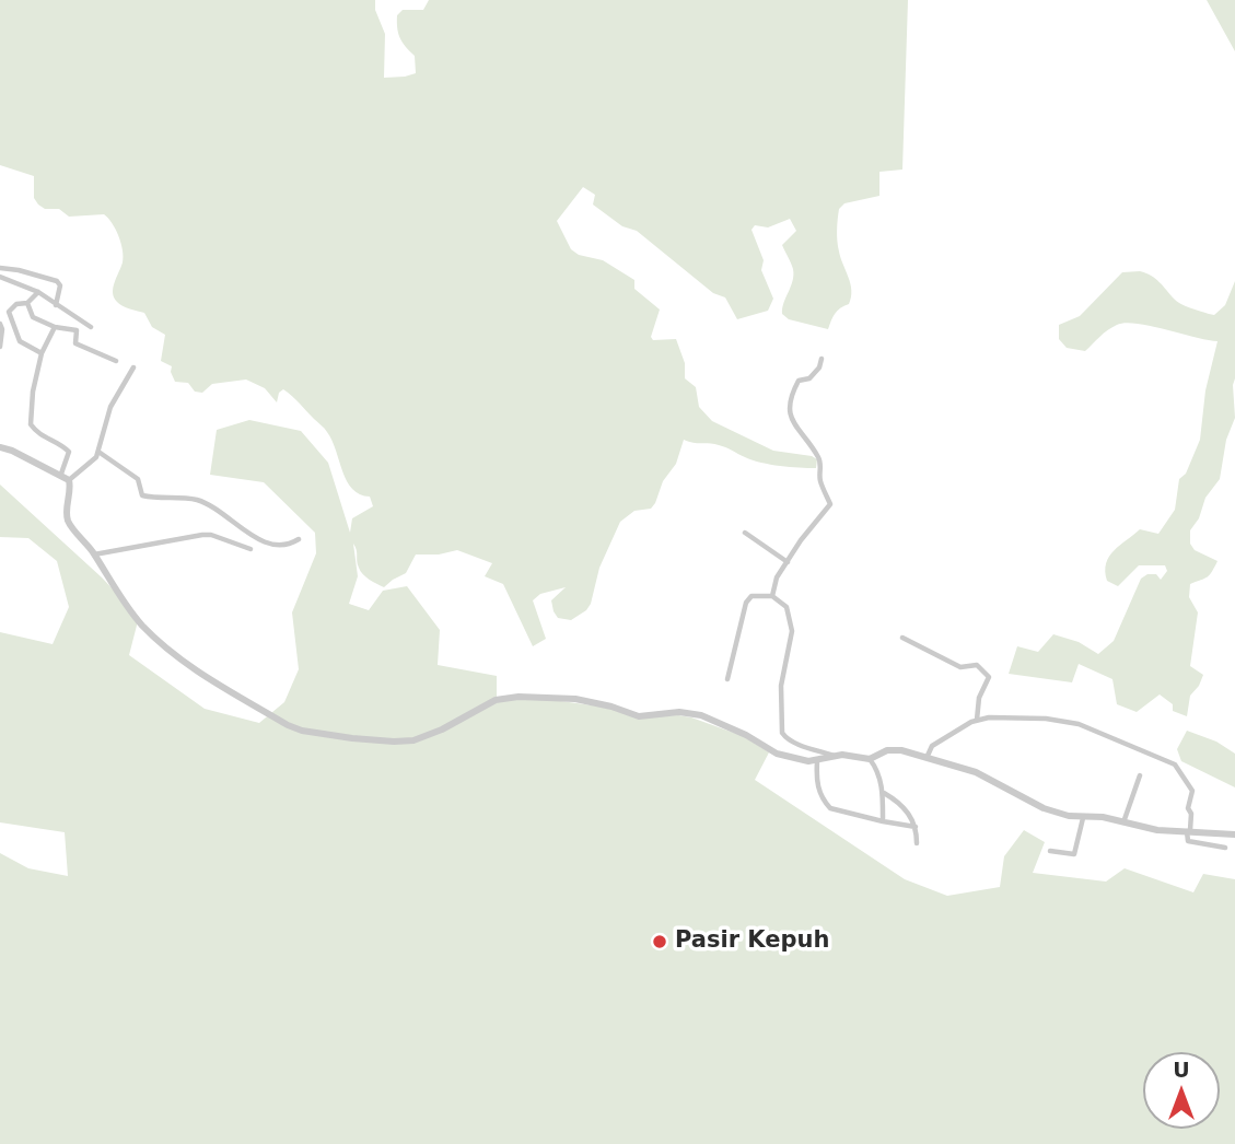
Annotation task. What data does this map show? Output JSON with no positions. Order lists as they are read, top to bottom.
{
  "places": ["Pasir Kepuh"],
  "north": "top"
}
